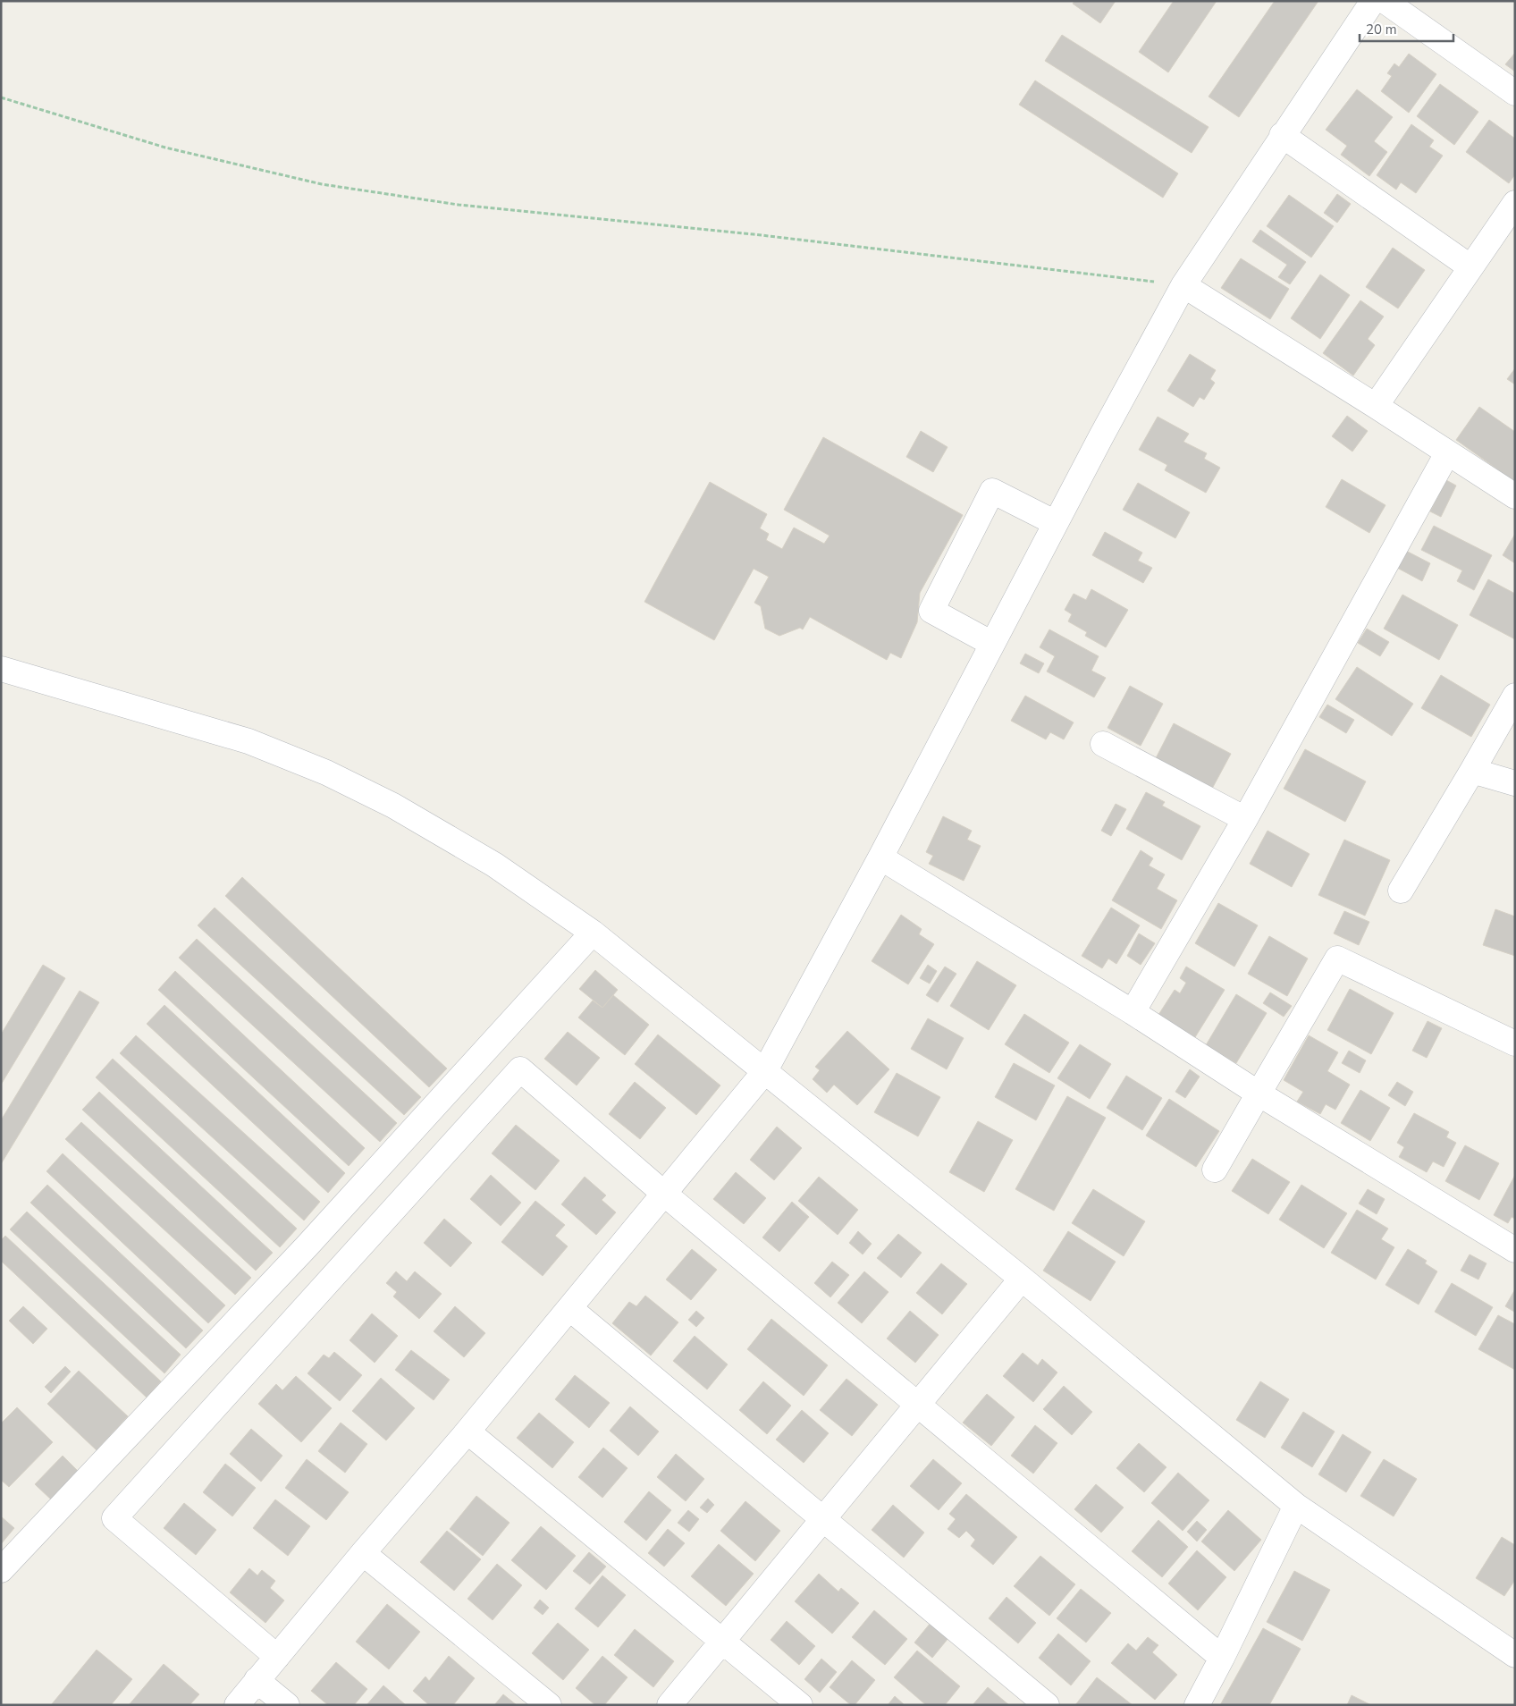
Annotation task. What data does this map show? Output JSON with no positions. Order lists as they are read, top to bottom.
{
  "scale_bar": "20 m"
}
